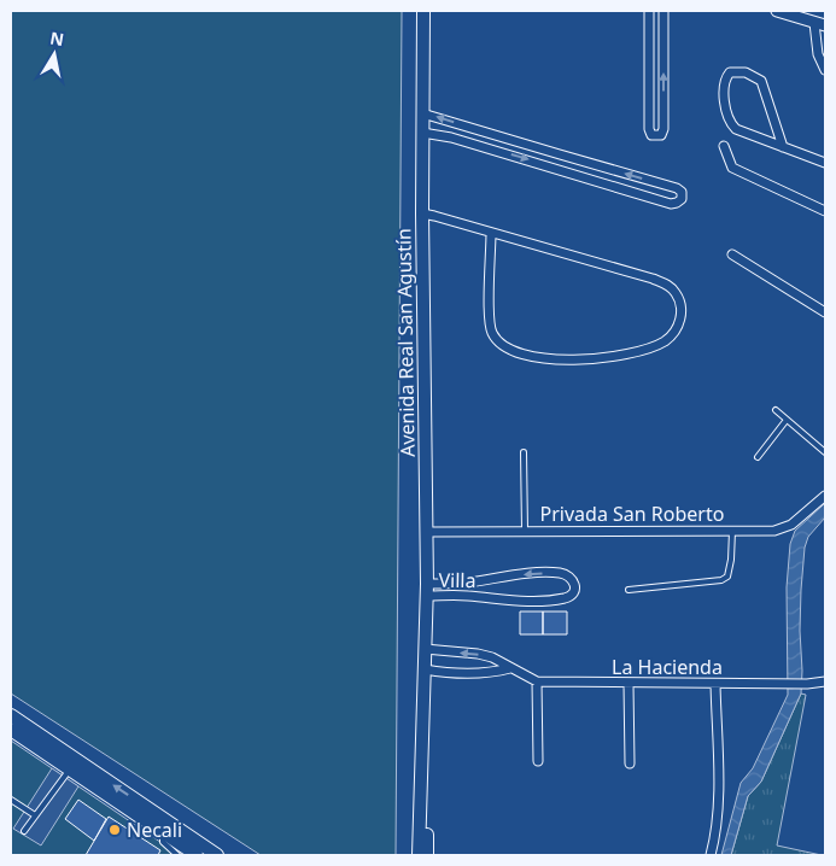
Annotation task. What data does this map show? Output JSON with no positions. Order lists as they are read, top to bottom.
{
  "streets": {
    "main road": ["Avenida Real San Agustín"],
    "street": ["Privada San Roberto", "Villa", "La Hacienda"]
  },
  "crossings": [
    ["Avenida Real San Agustín", "Privada San Roberto"],
    ["Avenida Real San Agustín", "Villa"],
    ["Avenida Real San Agustín", "La Hacienda"]
  ],
  "places": ["Necali"],
  "north": "top"
}
